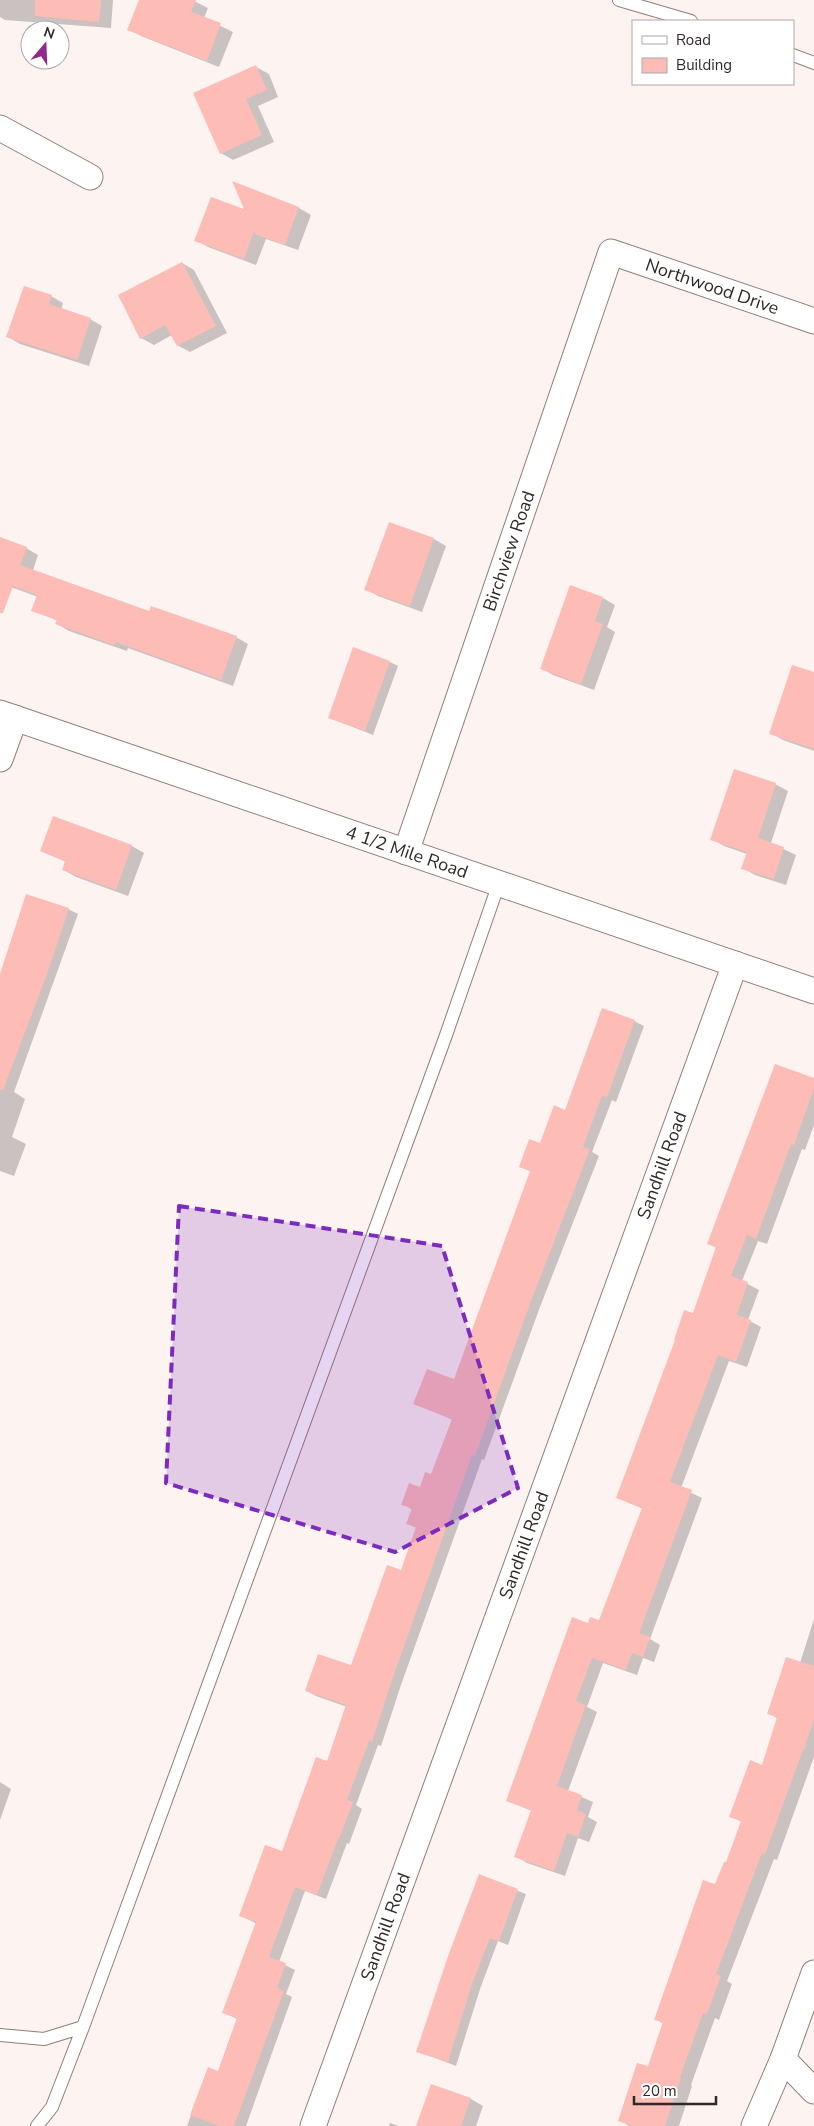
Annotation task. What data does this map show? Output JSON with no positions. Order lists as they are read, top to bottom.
{
  "streets": {
    "street": [
      "Northwood Drive",
      "Birchview Road",
      "4 1/2 Mile Road",
      "Sandhill Road"
    ]
  },
  "crossings": [
    ["Northwood Drive", "Birchview Road"],
    ["Birchview Road", "4 1/2 Mile Road"],
    ["4 1/2 Mile Road", "Sandhill Road"]
  ],
  "legend": ["Road", "Building"],
  "scale_bar": "20 m",
  "north": "top"
}
